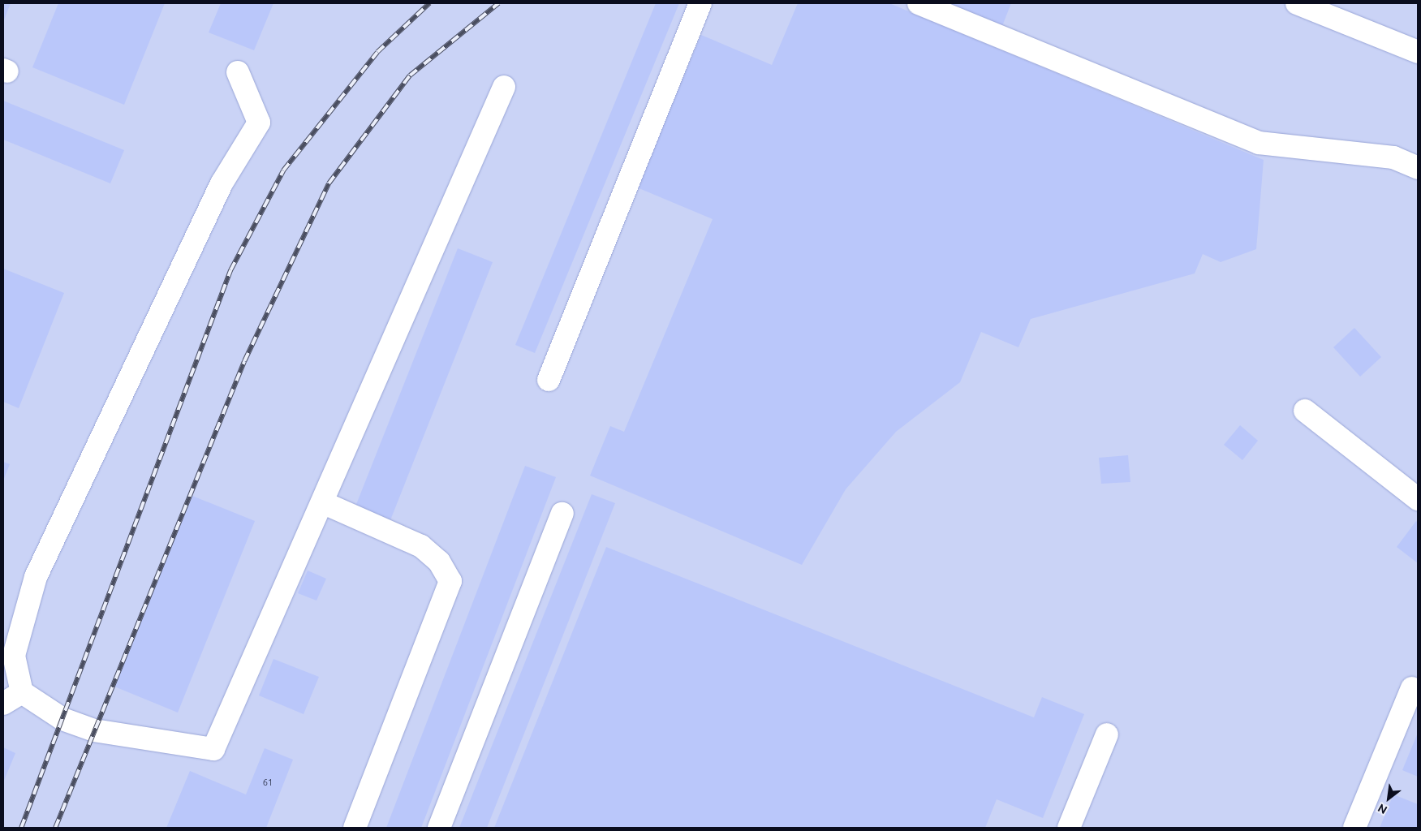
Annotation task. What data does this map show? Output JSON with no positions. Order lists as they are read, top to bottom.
{
  "house_numbers": ["61"],
  "north": "bottom left"
}
